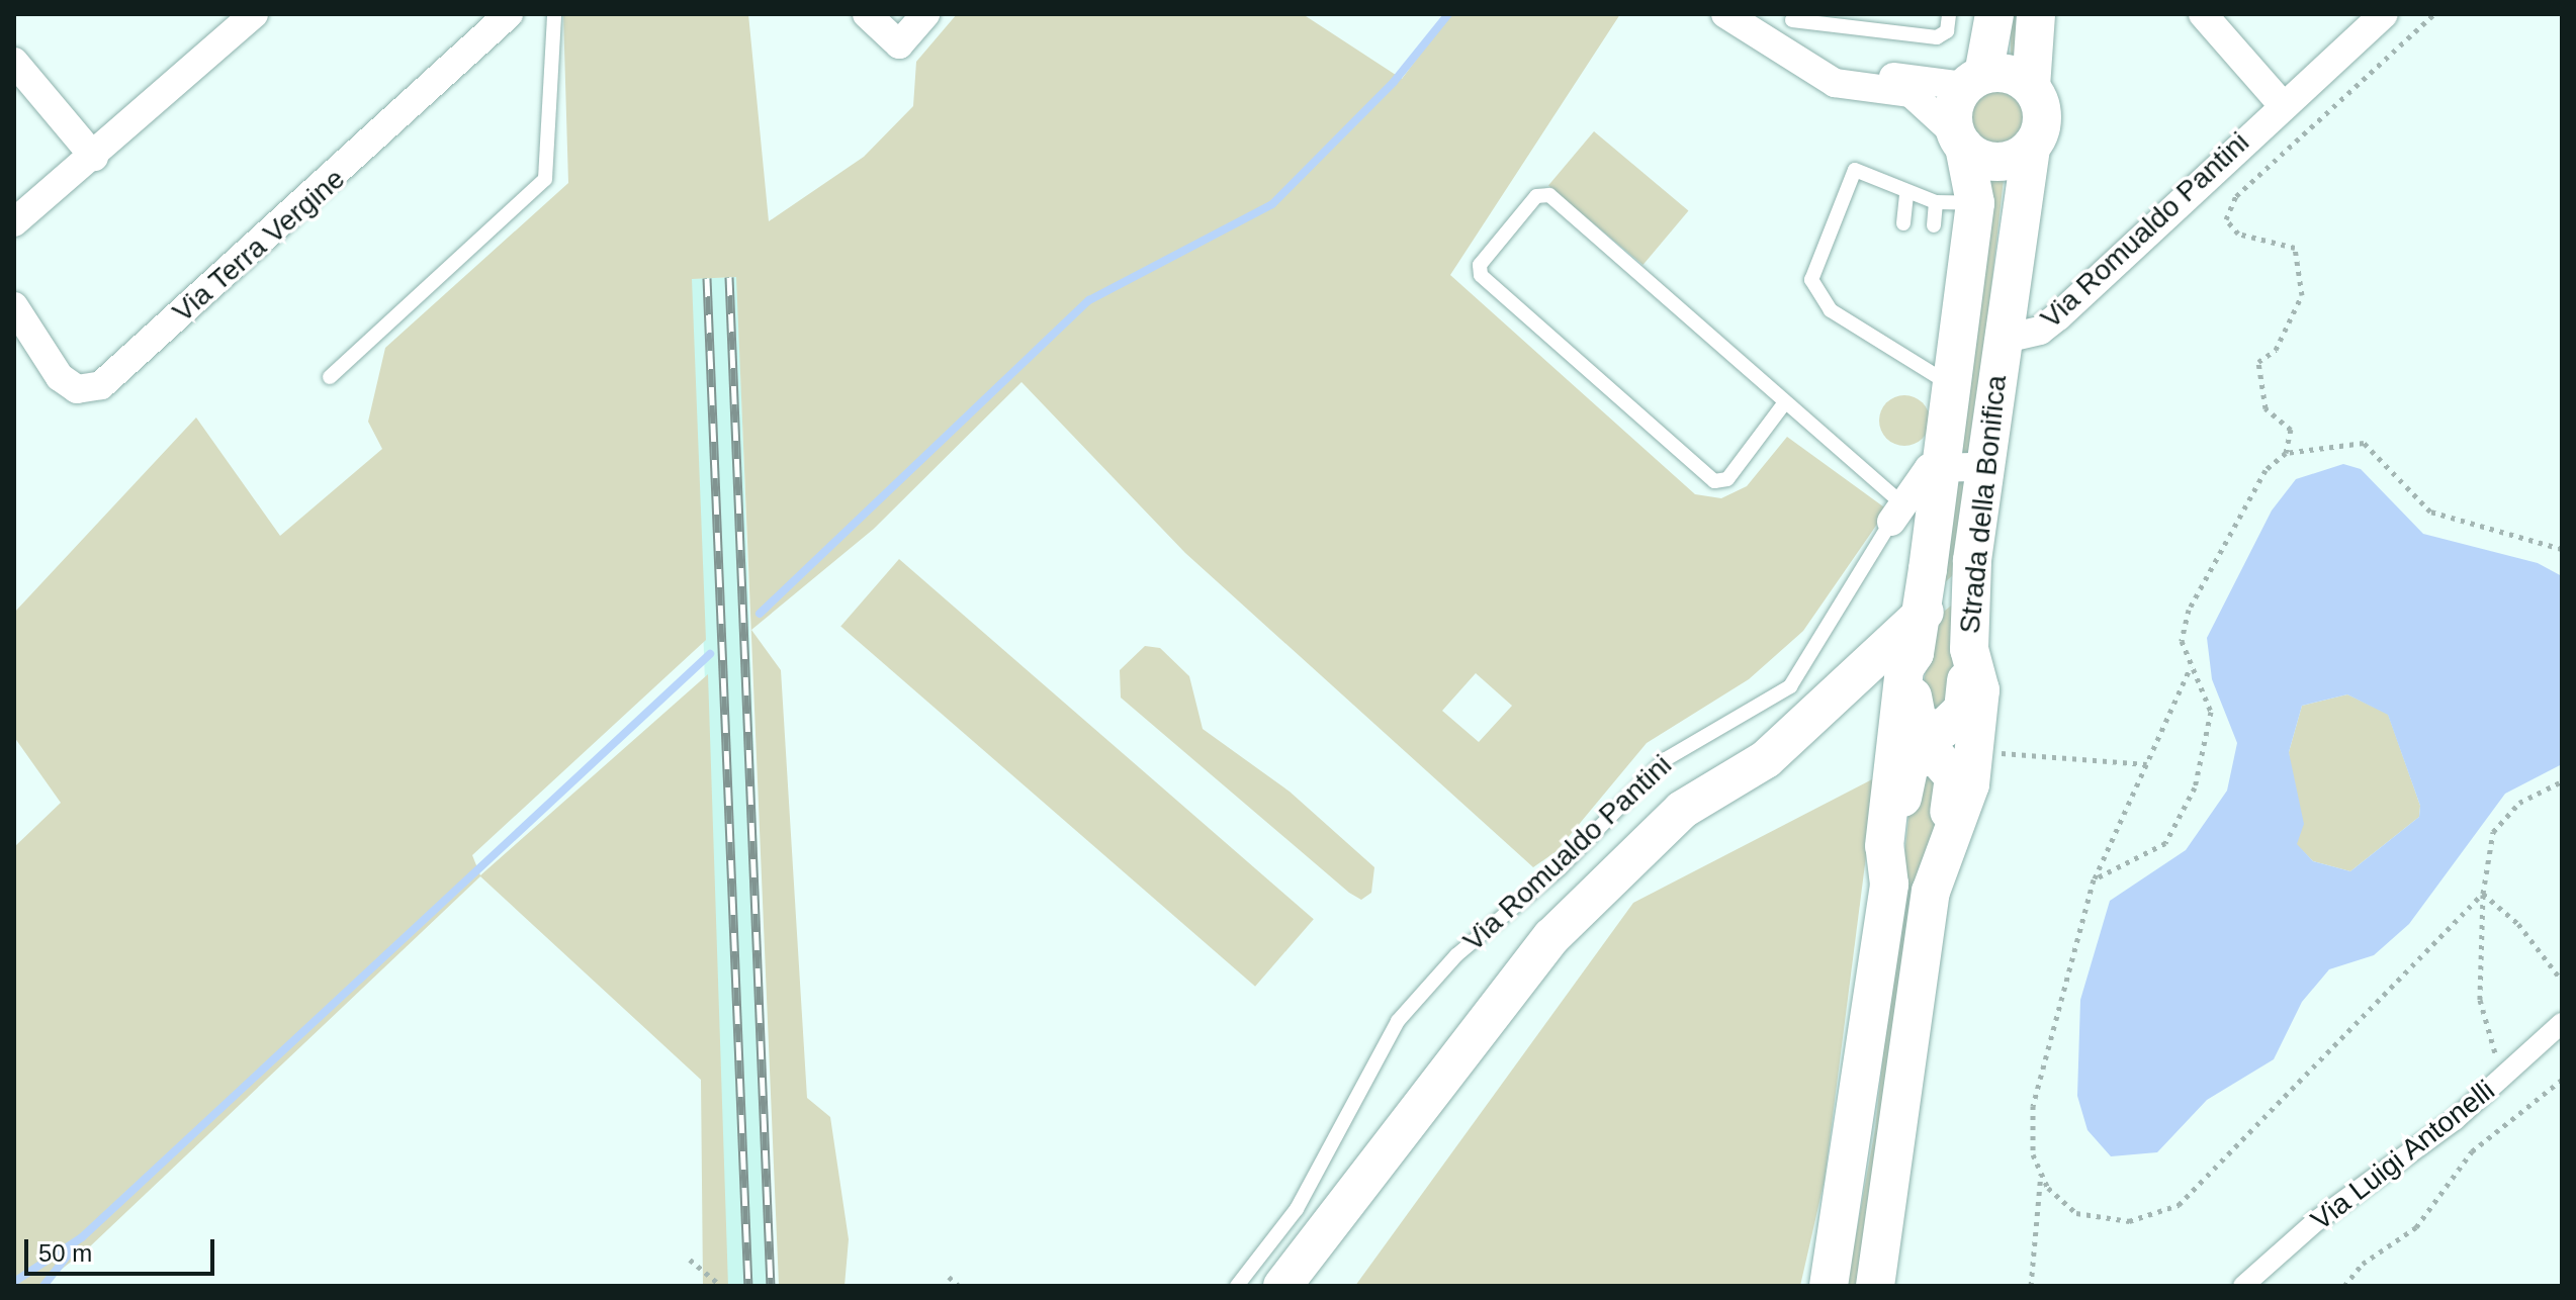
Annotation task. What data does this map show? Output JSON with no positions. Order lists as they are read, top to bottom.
{
  "streets": {
    "main road": ["Via Romualdo Pantini", "Strada della Bonifica"],
    "street": ["Via Terra Vergine", "Via Luigi Antonelli"]
  },
  "crossings": [
    ["Via Romualdo Pantini", "Strada della Bonifica"]
  ],
  "scale_bar": "50 m"
}
